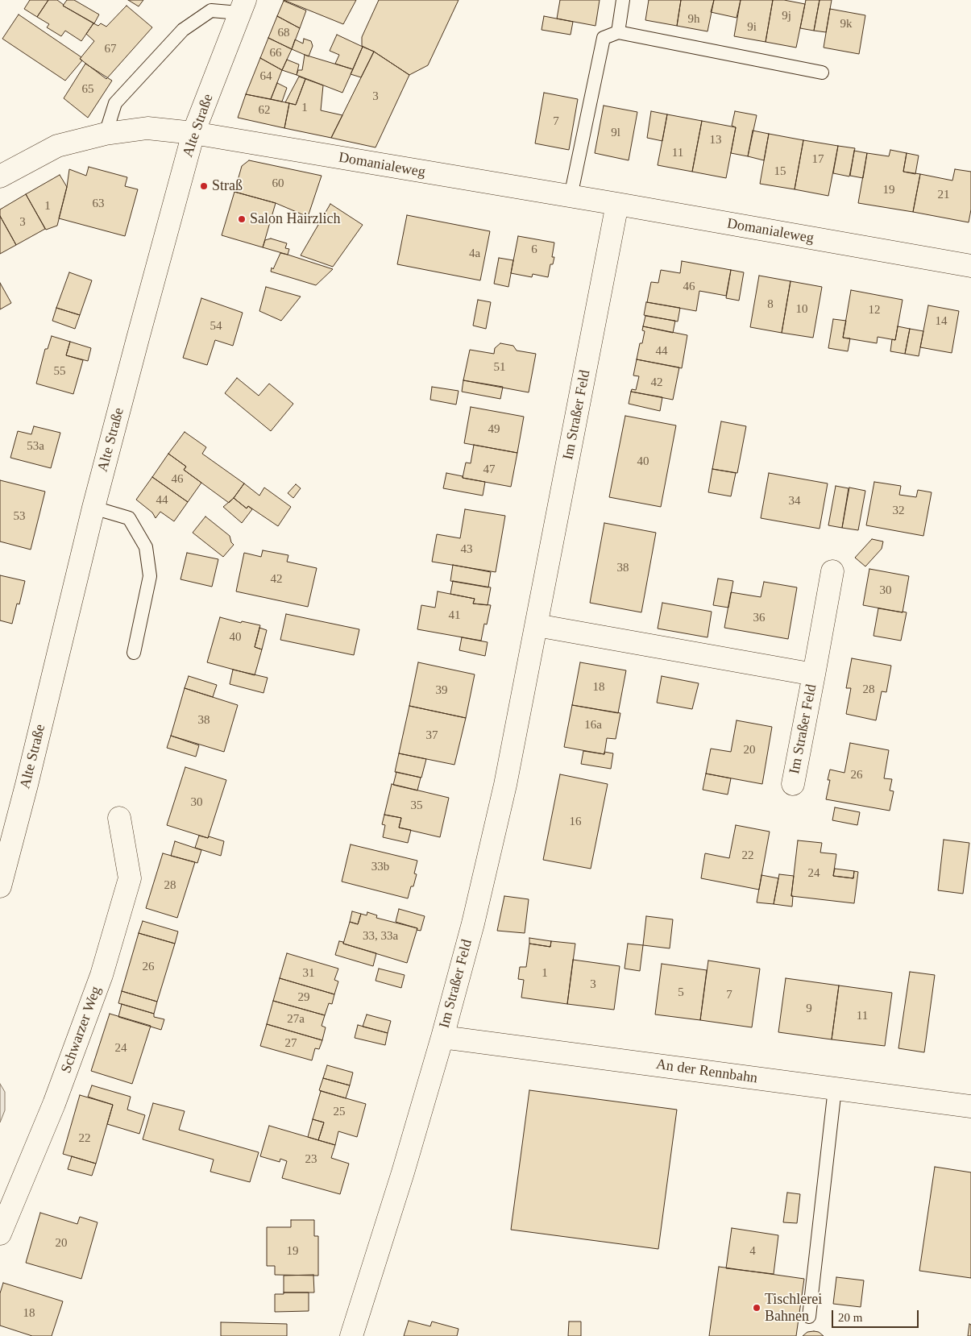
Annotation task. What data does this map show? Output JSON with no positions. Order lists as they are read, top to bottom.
{
  "streets": {
    "street": [
      "Alte Straße",
      "Domanialeweg",
      "Im Straßer Feld",
      "Schwarzer Weg",
      "An der Rennbahn"
    ]
  },
  "crossings": [
    ["Alte Straße", "Domanialeweg"],
    ["Domanialeweg", "Im Straßer Feld"],
    ["Im Straßer Feld", "An der Rennbahn"]
  ],
  "places": ["Straß", "Salon Hairzlich", "Tischlerei Bahnen"],
  "house_numbers": [
    "9j",
    "9h",
    "9k",
    "9i",
    "68",
    "67",
    "66",
    "64",
    "65",
    "3",
    "1",
    "62",
    "7",
    "9l",
    "13",
    "11",
    "17",
    "15",
    "60",
    "19",
    "21",
    "63",
    "1",
    "3",
    "6",
    "4a",
    "46",
    "8",
    "10",
    "12",
    "14",
    "54",
    "44",
    "51",
    "55",
    "42",
    "49",
    "53a",
    "40",
    "47",
    "46",
    "44",
    "34",
    "32",
    "53",
    "43",
    "38",
    "42",
    "30",
    "41",
    "36",
    "40",
    "18",
    "28",
    "39",
    "38",
    "16a",
    "37",
    "20",
    "26",
    "30",
    "35",
    "16",
    "22",
    "33b",
    "24",
    "28",
    "33, 33a",
    "26",
    "31",
    "1",
    "3",
    "5",
    "7",
    "29",
    "9",
    "11",
    "27a",
    "27",
    "24",
    "25",
    "22",
    "23",
    "20",
    "19",
    "4",
    "18"
  ],
  "scale_bar": "20 m"
}
